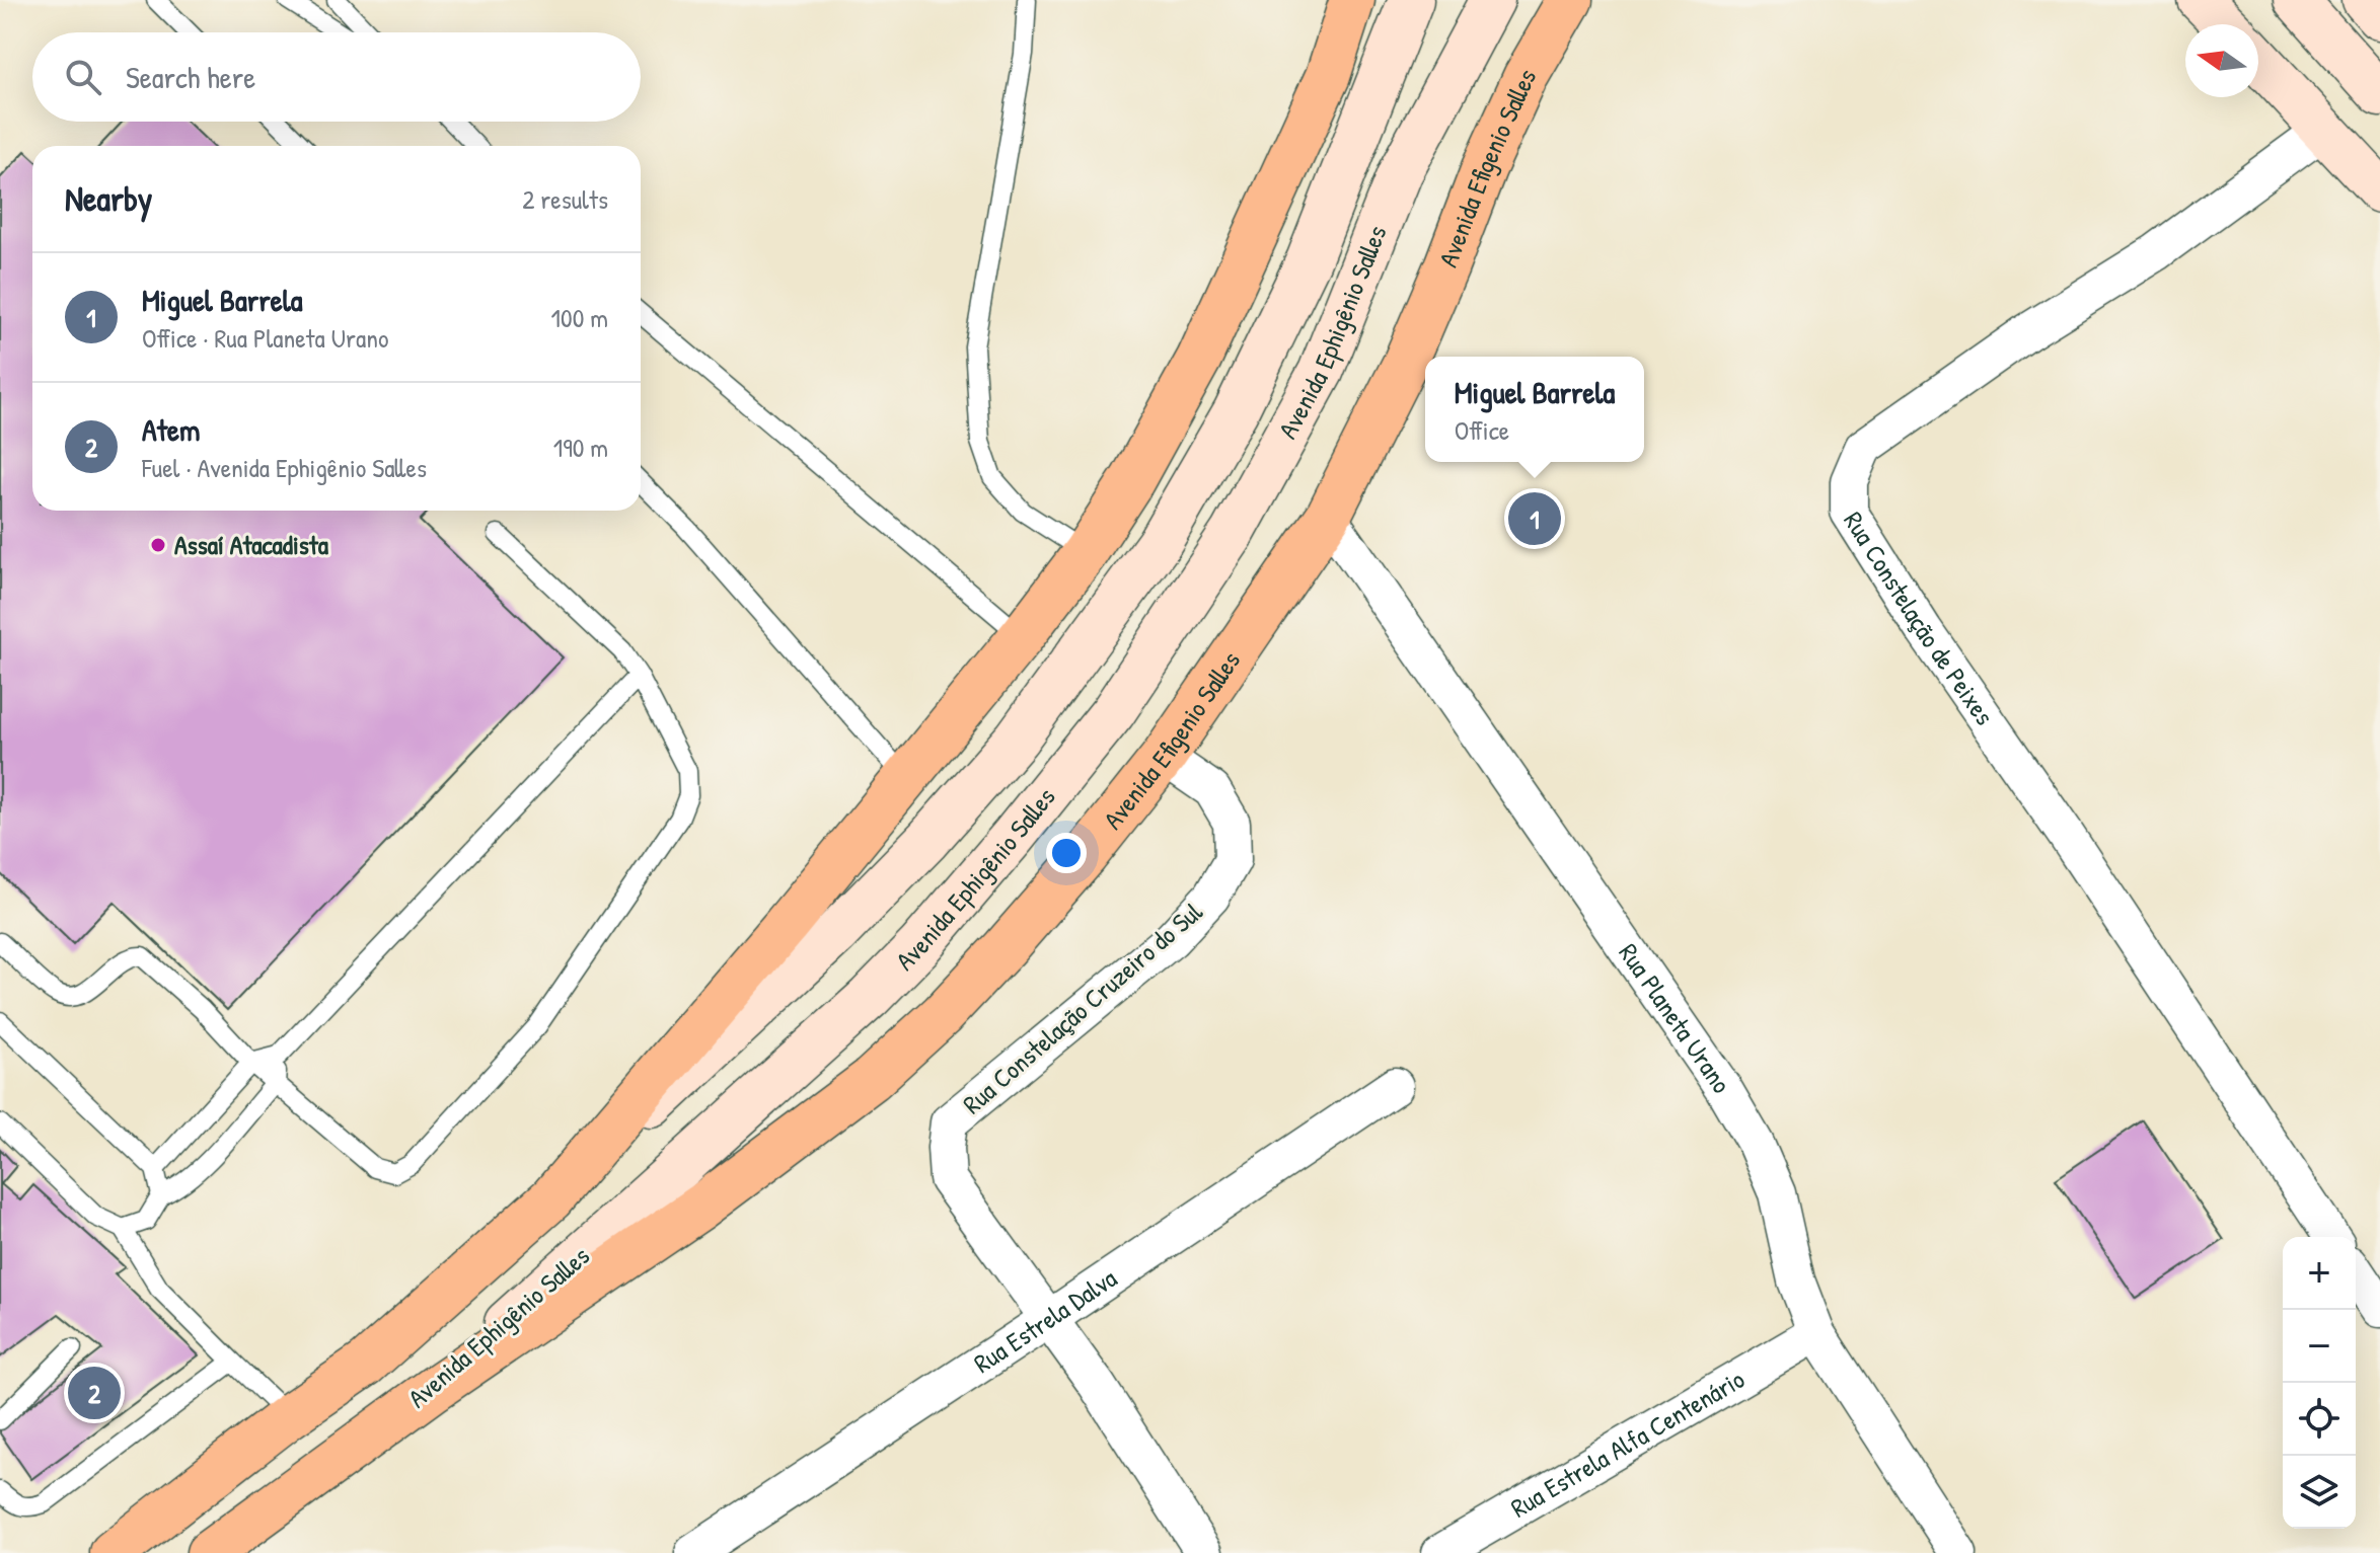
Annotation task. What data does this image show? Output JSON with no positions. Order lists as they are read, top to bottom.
{
  "streets": {
    "main road": ["Avenida Efigenio Salles", "Avenida Ephigênio Salles"],
    "street": [
      "Rua Constelação de Peixes",
      "Rua Constelação Cruzeiro do Sul",
      "Rua Planeta Urano",
      "Rua Estrela Dalva",
      "Rua Estrela Alfa Centenário"
    ]
  },
  "crossings": [
    ["Avenida Efigenio Salles", "Avenida Ephigênio Salles"],
    ["Avenida Efigenio Salles", "Rua Constelação Cruzeiro do Sul"],
    ["Avenida Efigenio Salles", "Rua Planeta Urano"],
    ["Rua Constelação Cruzeiro do Sul", "Rua Estrela Dalva"],
    ["Rua Planeta Urano", "Rua Estrela Alfa Centenário"]
  ],
  "places": ["Assaí Atacadista"],
  "north": "left",
  "page": {
    "search": "Search here",
    "heading": ["Nearby", "2 results"],
    "list": [
      {
        "mark": "1",
        "name": "Miguel Barrela",
        "note": "Office · Rua Planeta Urano",
        "value": "100 m"
      },
      {
        "mark": "2",
        "name": "Atem",
        "note": "Fuel · Avenida Ephigênio Salles",
        "value": "190 m"
      }
    ],
    "popup": ["Miguel Barrela", "Office"],
    "pins": ["1", "2"],
    "map_buttons": ["+", "−"]
  }
}
